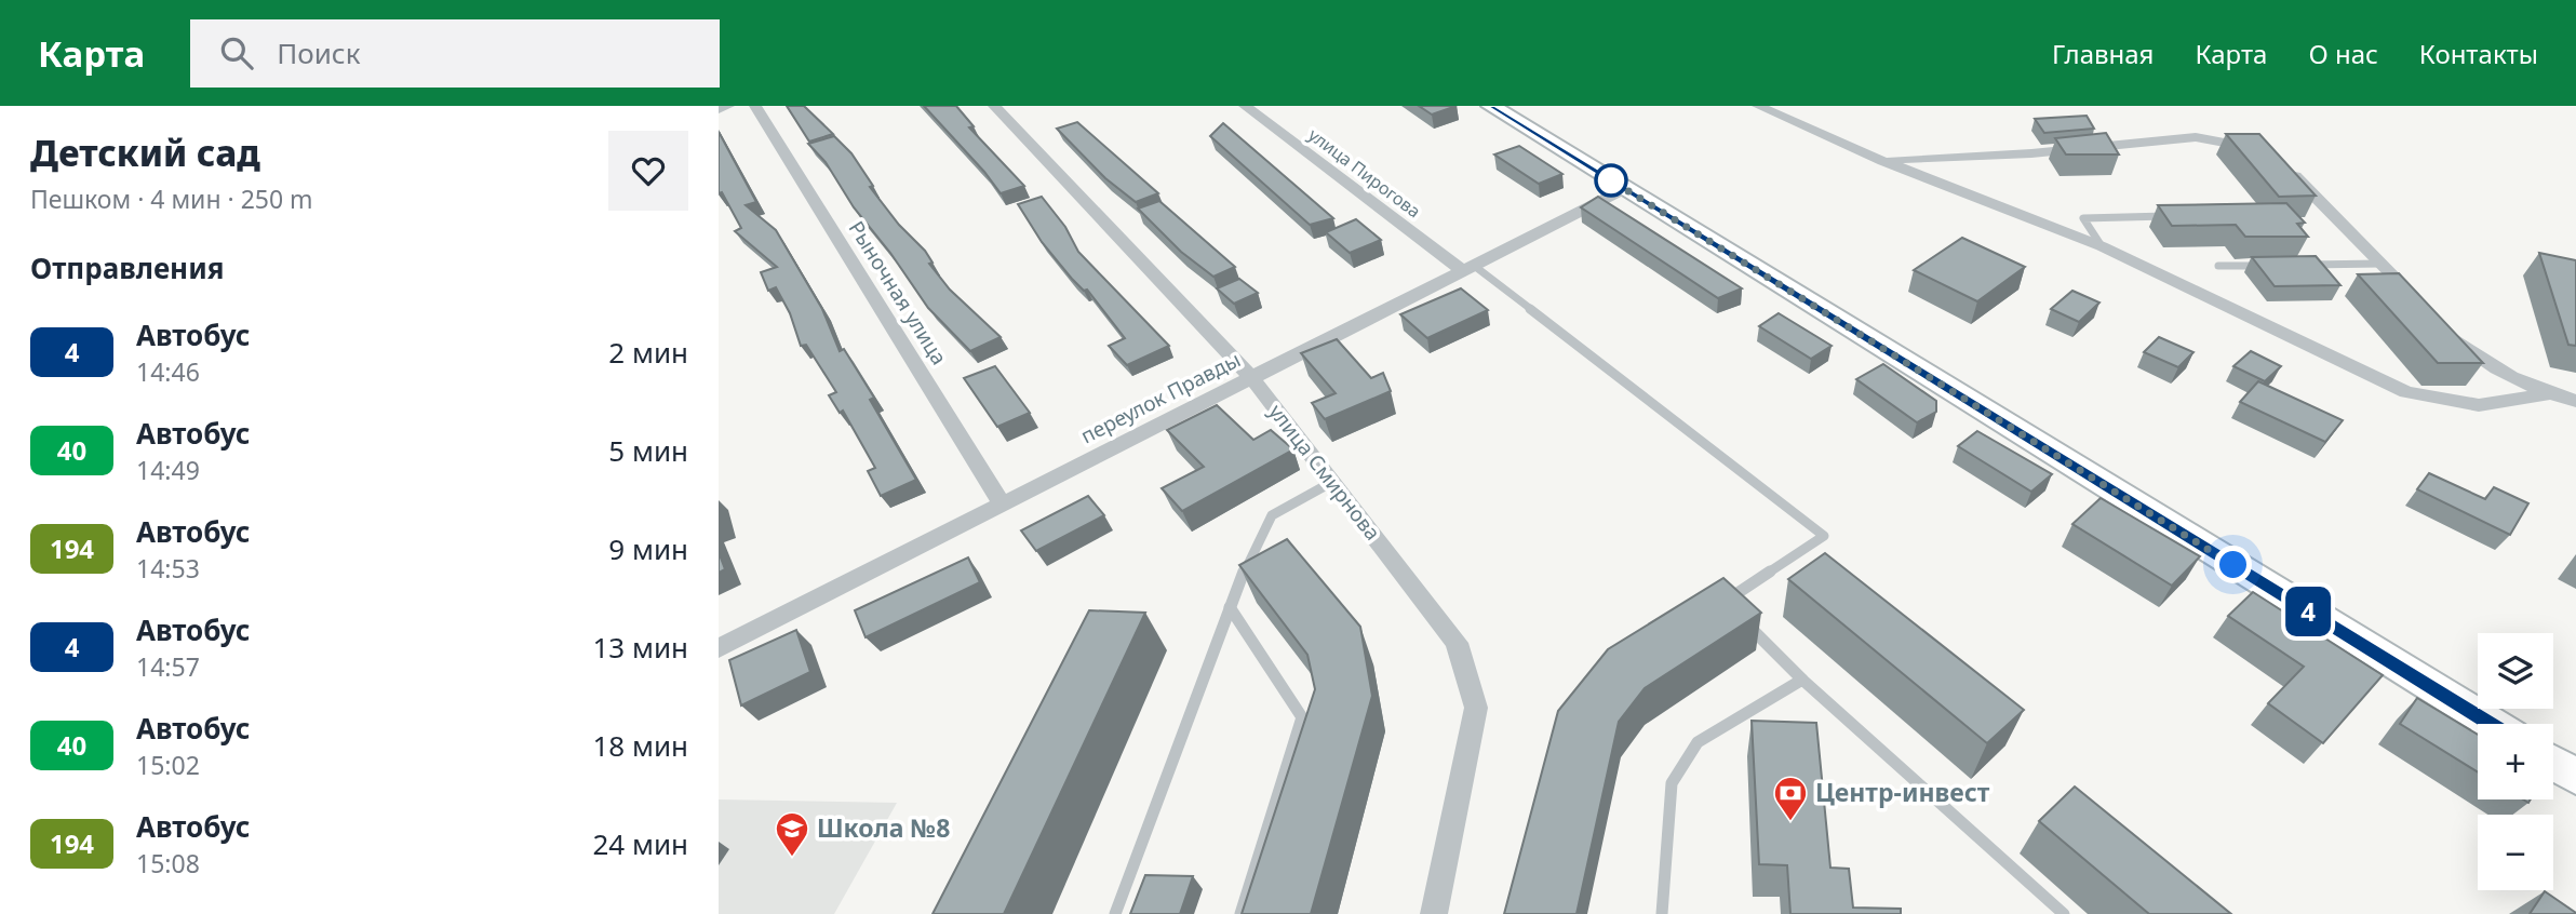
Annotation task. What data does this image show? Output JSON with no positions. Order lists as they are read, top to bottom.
{
  "streets": {
    "street": [
      "улица Пирогова",
      "Рыночная улица",
      "переулок Правды",
      "улица Смирнова"
    ]
  },
  "crossings": [
    ["улица Пирогова", "переулок Правды"],
    ["Рыночная улица", "переулок Правды"],
    ["переулок Правды", "улица Смирнова"]
  ],
  "places": {
    "bank": ["Центр-инвест"],
    "school or university": ["Школа №8"]
  },
  "lines": ["bus line 4"],
  "page": {
    "header": "Карта",
    "search": "Поиск",
    "nav": [
      "Главная",
      "Карта",
      "О нас",
      "Контакты"
    ],
    "heading": [
      ["Детский сад", "Пешком · 4 мин · 250 m"],
      "Отправления"
    ],
    "on_map": "4",
    "list": [
      {
        "mark": "4",
        "name": "Автобус",
        "note": "14:46",
        "value": "2 мин"
      },
      {
        "mark": "40",
        "name": "Автобус",
        "note": "14:49",
        "value": "5 мин"
      },
      {
        "mark": "194",
        "name": "Автобус",
        "note": "14:53",
        "value": "9 мин"
      },
      {
        "mark": "4",
        "name": "Автобус",
        "note": "14:57",
        "value": "13 мин"
      },
      {
        "mark": "40",
        "name": "Автобус",
        "note": "15:02",
        "value": "18 мин"
      },
      {
        "mark": "194",
        "name": "Автобус",
        "note": "15:08",
        "value": "24 мин"
      }
    ],
    "map_buttons": ["+", "−"]
  }
}
